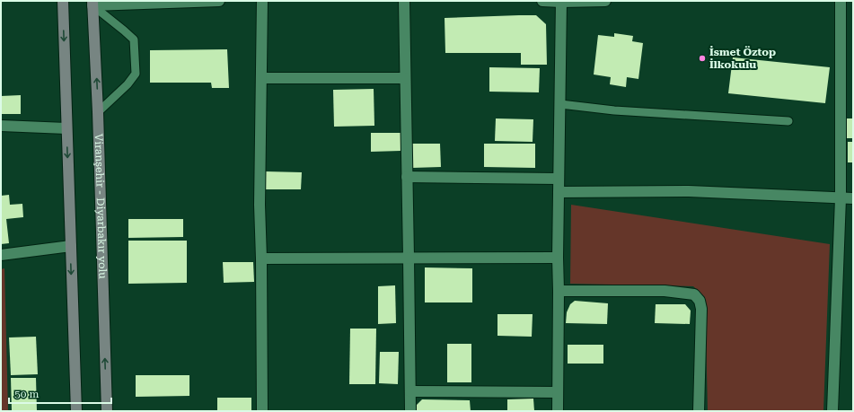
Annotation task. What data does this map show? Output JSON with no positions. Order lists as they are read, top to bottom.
{
  "streets": {
    "main road": ["Viranşehir - Diyarbakır yolu"]
  },
  "places": ["İsmet Öztop İlkokulu"],
  "scale_bar": "50 m"
}
